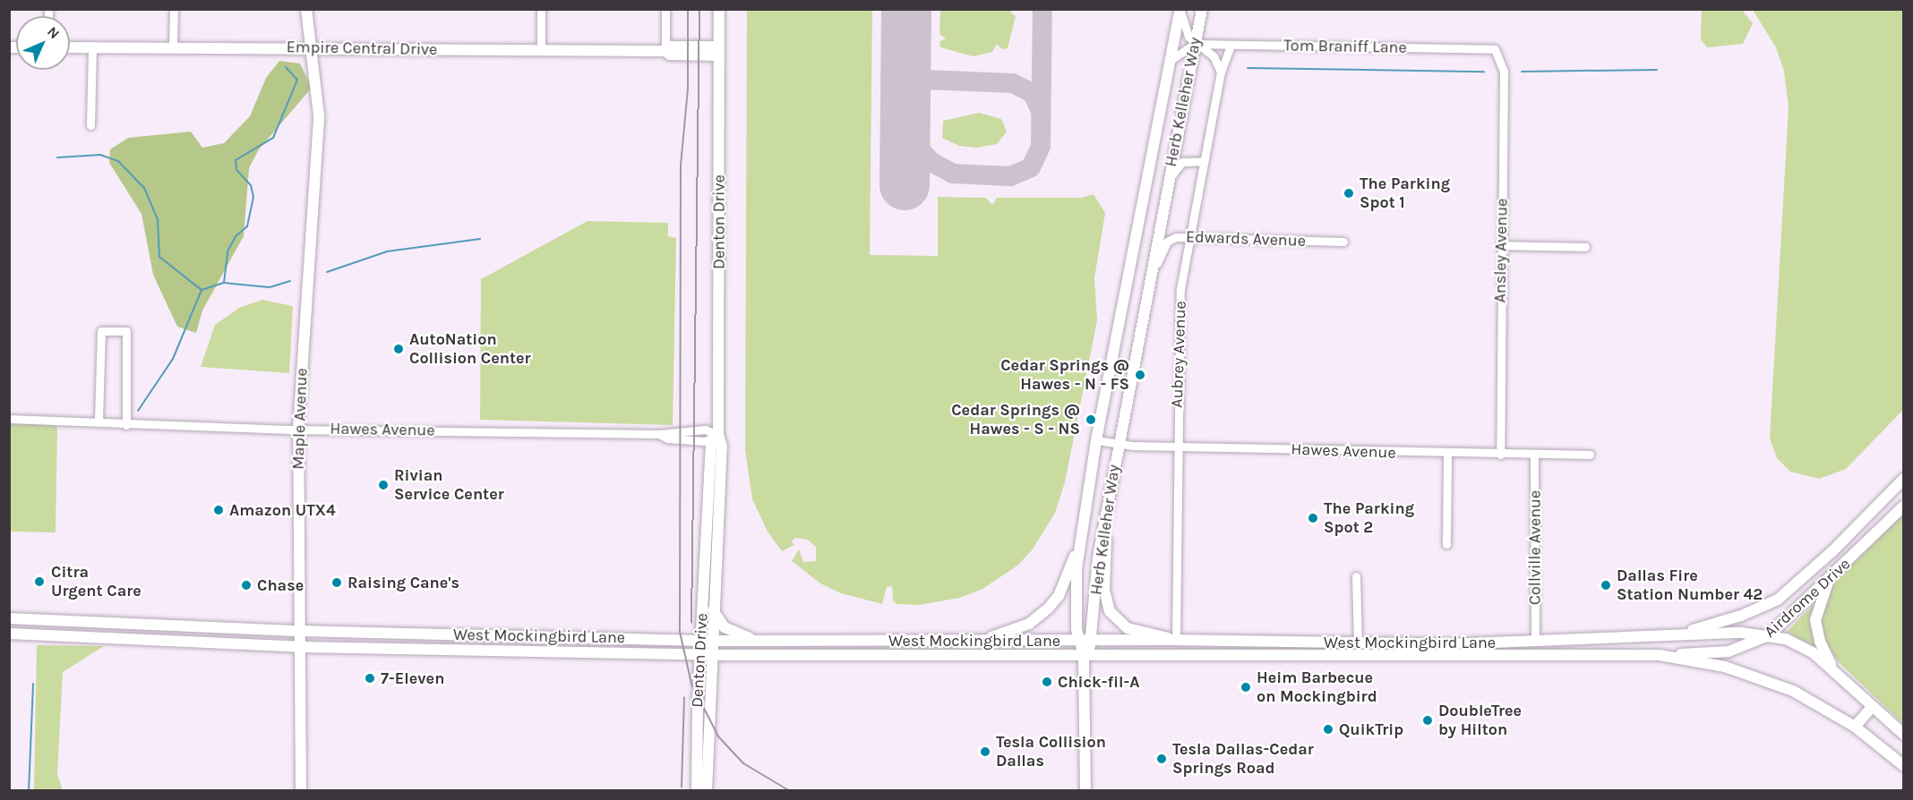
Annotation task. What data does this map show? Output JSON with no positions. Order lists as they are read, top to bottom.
{
  "streets": {
    "main road": [
      "Empire Central Drive",
      "Herb Kelleher Way",
      "Denton Drive",
      "Maple Avenue",
      "Airdrome Drive",
      "West Mockingbird Lane"
    ],
    "street": [
      "Tom Braniff Lane",
      "Edwards Avenue",
      "Ansley Avenue",
      "Aubrey Avenue",
      "Hawes Avenue",
      "Collville Avenue"
    ]
  },
  "crossings": [
    ["Tom Braniff Lane", "Herb Kelleher Way"],
    ["Tom Braniff Lane", "Ansley Avenue"],
    ["Tom Braniff Lane", "Aubrey Avenue"],
    ["Empire Central Drive", "Denton Drive"],
    ["Empire Central Drive", "Maple Avenue"],
    ["Herb Kelleher Way", "Edwards Avenue"],
    ["Herb Kelleher Way", "Hawes Avenue"],
    ["Herb Kelleher Way", "West Mockingbird Lane"],
    ["Denton Drive", "Hawes Avenue"],
    ["Denton Drive", "West Mockingbird Lane"],
    ["Edwards Avenue", "Aubrey Avenue"],
    ["Ansley Avenue", "Hawes Avenue"],
    ["Aubrey Avenue", "Hawes Avenue"],
    ["Aubrey Avenue", "West Mockingbird Lane"],
    ["Maple Avenue", "Hawes Avenue"],
    ["Maple Avenue", "West Mockingbird Lane"],
    ["Hawes Avenue", "Collville Avenue"],
    ["Collville Avenue", "West Mockingbird Lane"],
    ["Airdrome Drive", "West Mockingbird Lane"]
  ],
  "places": [
    "The Parking Spot 1",
    "AutoNation Collision Center",
    "Cedar Springs @ Hawes - N - FS",
    "Cedar Springs @ Hawes - S - NS",
    "Rivian Service Center",
    "Amazon UTX4",
    "The Parking Spot 2",
    "Citra Urgent Care",
    "Raising Cane's",
    "Chase",
    "Dallas Fire Station Number 42",
    "7-Eleven",
    "Chick-fil-A",
    "Heim Barbecue on Mockingbird",
    "DoubleTree by Hilton",
    "QuikTrip",
    "Tesla Collision Dallas",
    "Tesla Dallas-Cedar Springs Road"
  ],
  "north": "top right"
}
